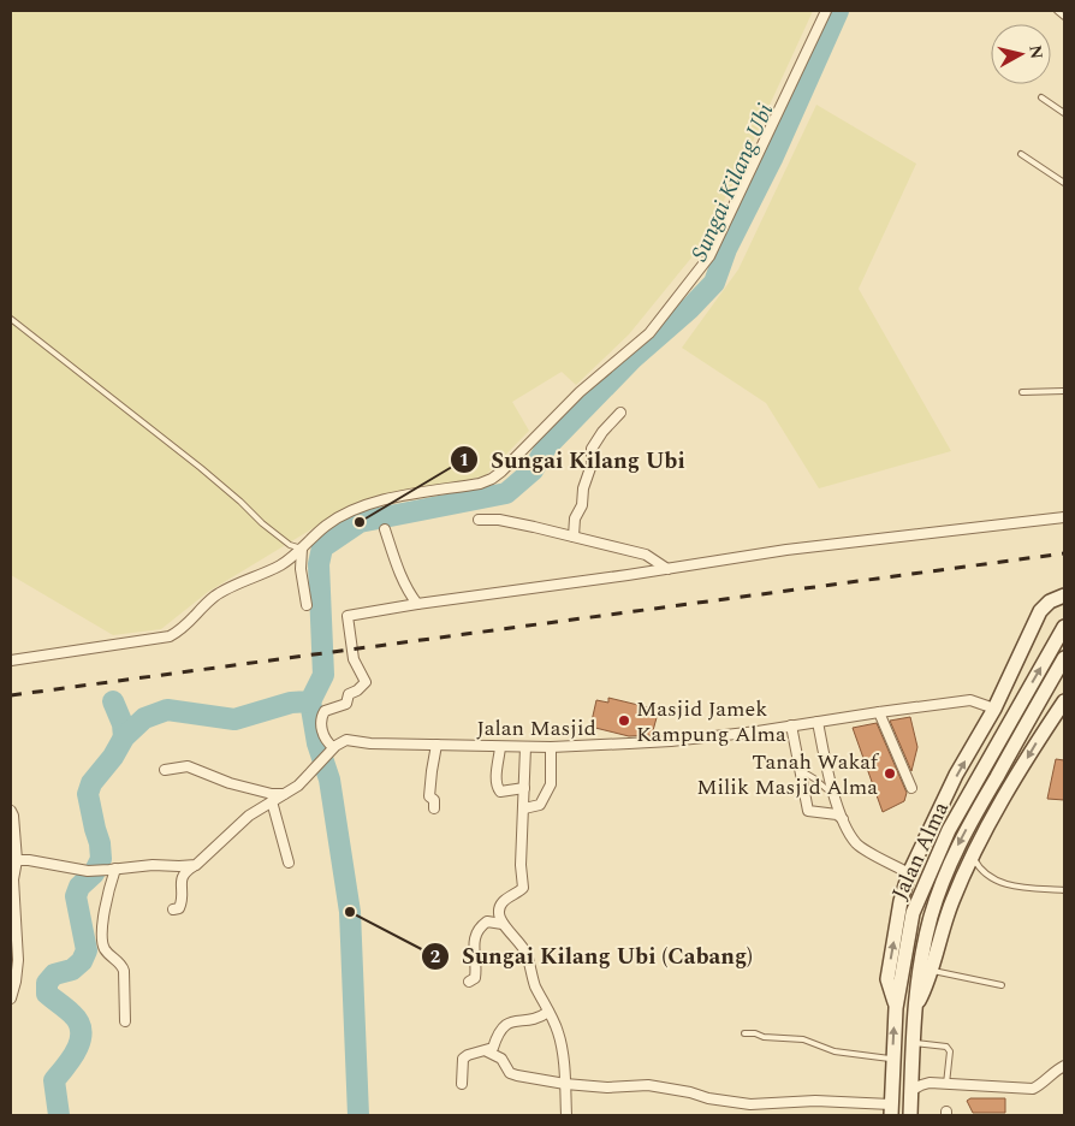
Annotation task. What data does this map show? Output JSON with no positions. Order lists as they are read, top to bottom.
{
  "streets": {
    "main road": ["Jalan Alma"],
    "street": ["Jalan Masjid"]
  },
  "water": ["Sungai Kilang Ubi"],
  "places": [
    "Sungai Kilang Ubi",
    "Masjid Jamek Kampung Alma",
    "Tanah Wakaf Milik Masjid Alma",
    "Sungai Kilang Ubi (Cabang)"
  ],
  "north": "right"
}
